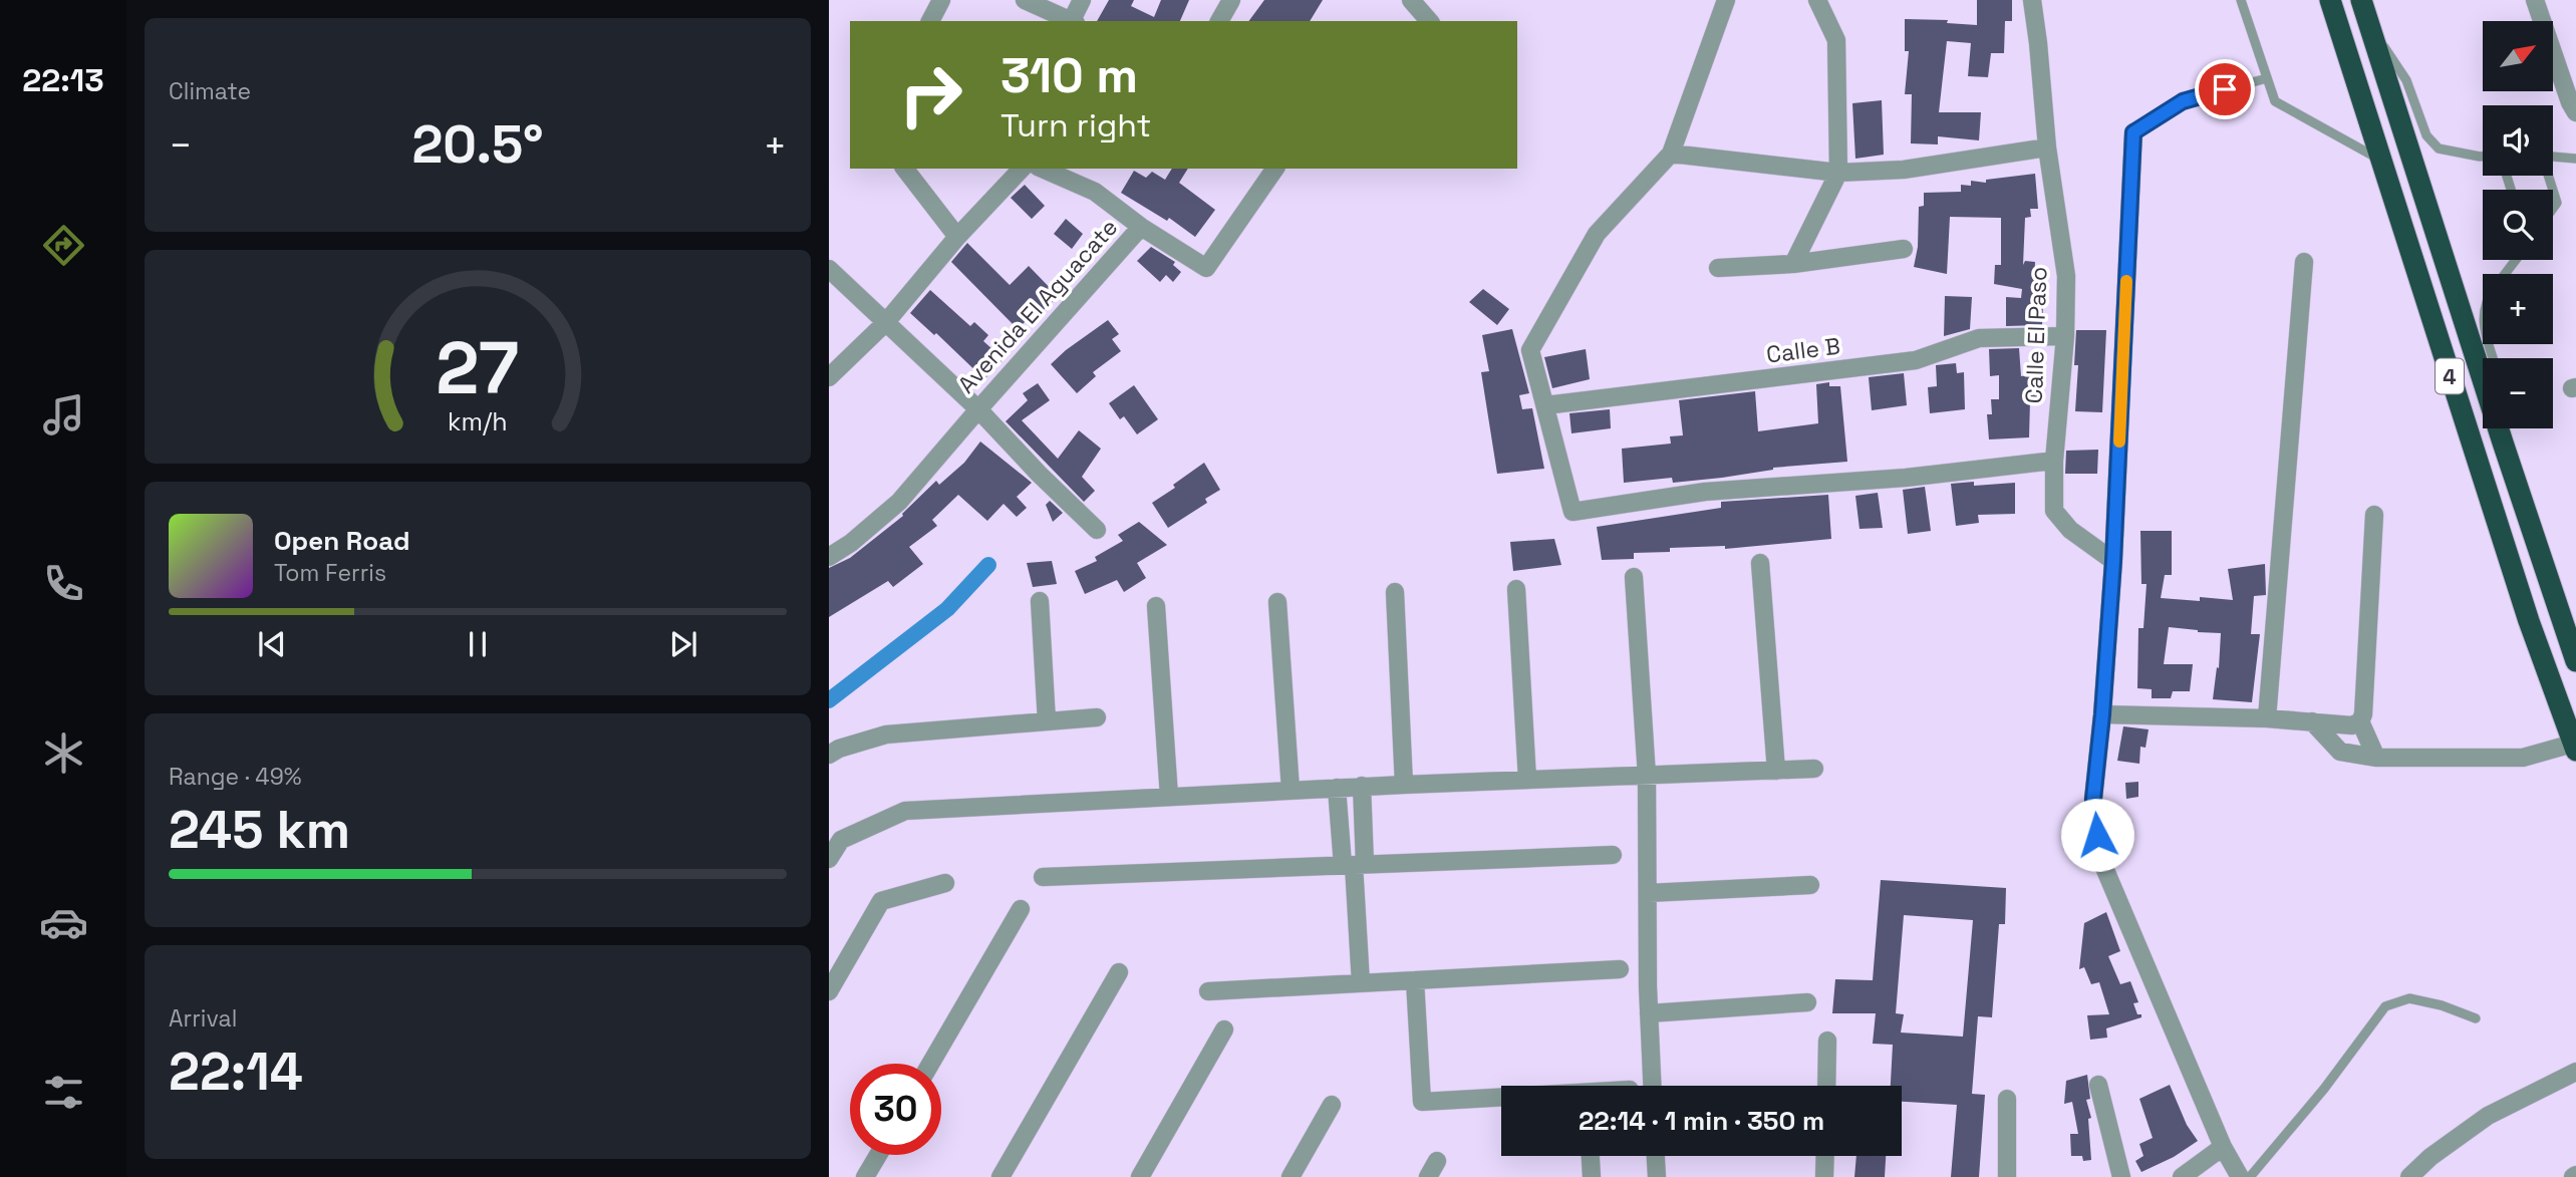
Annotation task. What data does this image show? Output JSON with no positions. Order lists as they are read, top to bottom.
{
  "streets": {
    "highway": ["4"],
    "street": ["Avenida El Aguacate", "Calle El Paso", "Calle B"]
  },
  "crossings": [
    ["Calle El Paso", "Calle B"]
  ],
  "north": "top right",
  "page": {
    "tabs": "22:13",
    "tile": [
      "Climate",
      ["Range · 49%", "245 km"],
      ["Arrival", "22:14"]
    ],
    "map_buttons": ["+", "−"],
    "turn": ["310 m", "Turn right"],
    "heat": ["−", "20.5°", "+"],
    "song": ["Open Road", "Tom Ferris"],
    "limit": "30",
    "trip": "22:14 · 1 min · 350 m",
    "gauge": ["27", "km/h"]
  }
}
